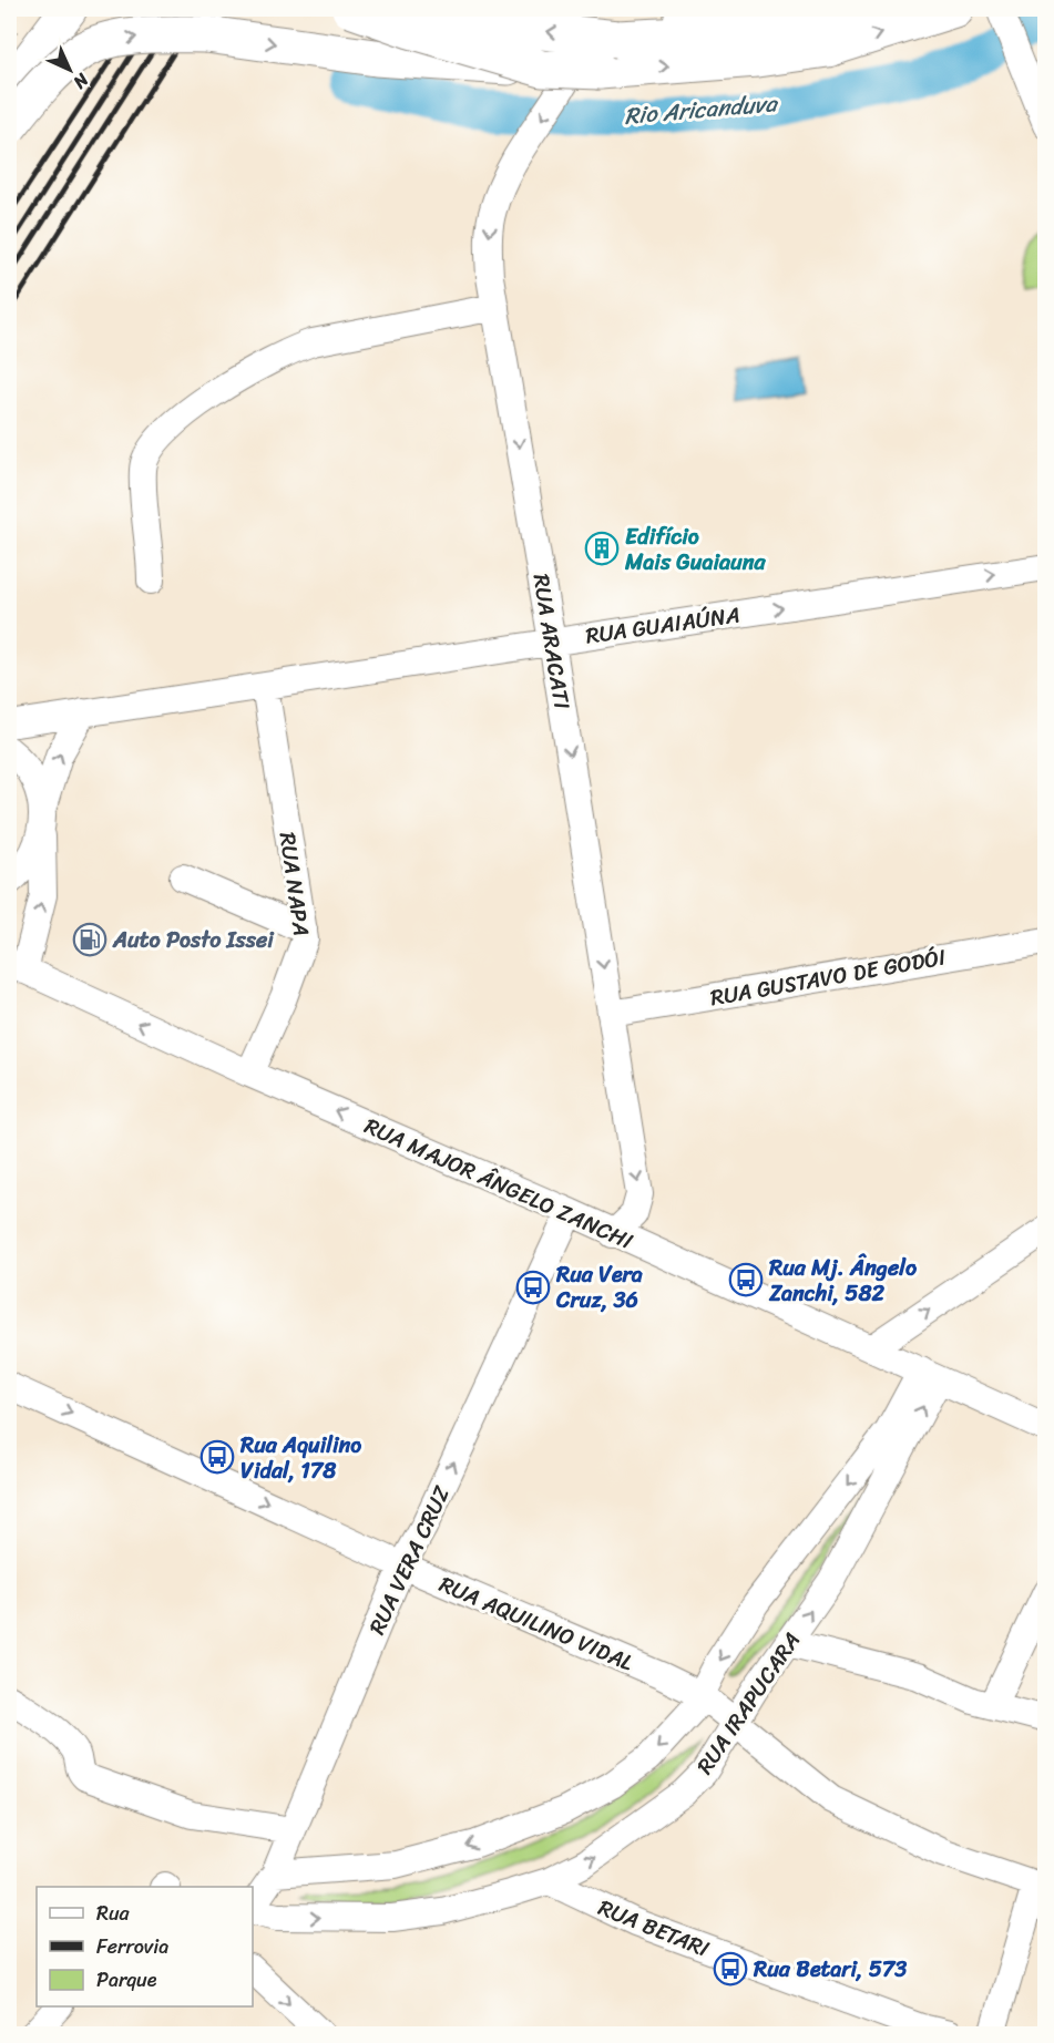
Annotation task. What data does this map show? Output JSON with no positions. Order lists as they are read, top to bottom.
{
  "streets": {
    "street": [
      "RUA GUAIAÚNA",
      "RUA ARACATI",
      "RUA NAPA",
      "RUA GUSTAVO DE GODÓI",
      "RUA MAJOR ÂNGELO ZANCHI",
      "RUA VERA CRUZ",
      "RUA AQUILINO VIDAL",
      "RUA IRAPUCARA",
      "RUA BETARI"
    ]
  },
  "crossings": [
    ["RUA GUAIAÚNA", "RUA ARACATI"],
    ["RUA GUAIAÚNA", "RUA NAPA"],
    ["RUA ARACATI", "RUA GUSTAVO DE GODÓI"],
    ["RUA ARACATI", "RUA MAJOR ÂNGELO ZANCHI"],
    ["RUA NAPA", "RUA MAJOR ÂNGELO ZANCHI"],
    ["RUA MAJOR ÂNGELO ZANCHI", "RUA VERA CRUZ"],
    ["RUA MAJOR ÂNGELO ZANCHI", "RUA IRAPUCARA"],
    ["RUA VERA CRUZ", "RUA AQUILINO VIDAL"],
    ["RUA VERA CRUZ", "RUA IRAPUCARA"],
    ["RUA AQUILINO VIDAL", "RUA IRAPUCARA"],
    ["RUA IRAPUCARA", "RUA BETARI"]
  ],
  "one_way": [
    "RUA GUAIAÚNA",
    "RUA ARACATI",
    "RUA MAJOR ÂNGELO ZANCHI",
    "RUA VERA CRUZ",
    "RUA AQUILINO VIDAL"
  ],
  "water": ["Rio Aricanduva"],
  "places": {
    "building": ["Edifício Mais Guaiauna"],
    "fuel station": ["Auto Posto Issei"],
    "bus stop": [
      "Rua Mj. Ângelo Zanchi, 582",
      "Rua Vera Cruz, 36",
      "Rua Aquilino Vidal, 178",
      "Rua Betari, 573"
    ]
  },
  "legend": ["Rua", "Ferrovia", "Parque"],
  "north": "bottom right"
}
